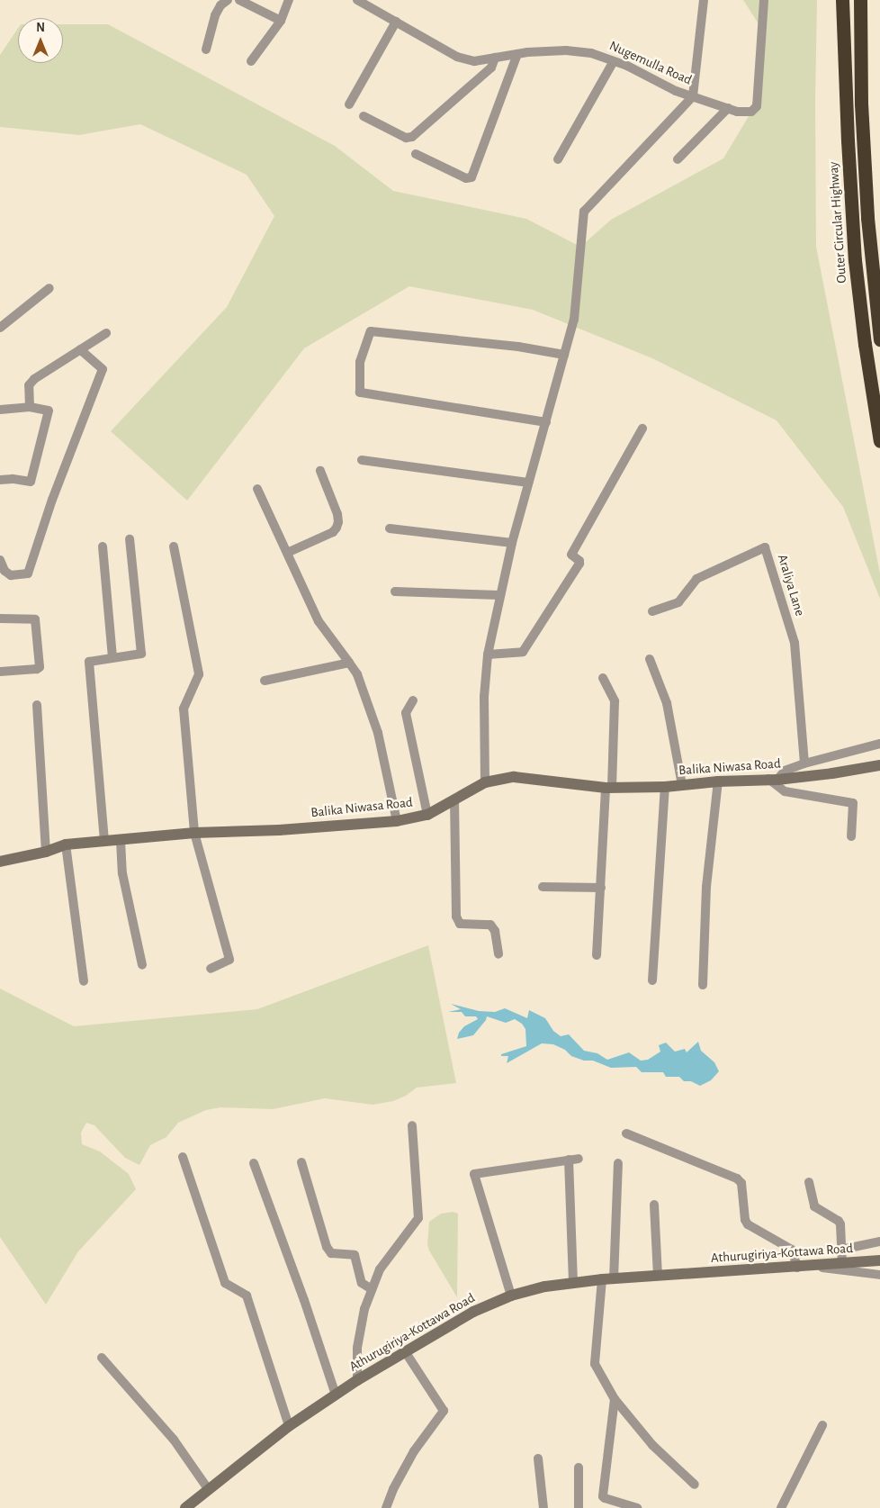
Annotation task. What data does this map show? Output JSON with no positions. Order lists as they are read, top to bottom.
{
  "streets": {
    "highway": ["Outer Circular Highway"],
    "street": [
      "Nugemulla Road",
      "Araliya Lane",
      "Balika Niwasa Road",
      "Athurugiriya-Kottawa Road"
    ]
  },
  "north": "top"
}
